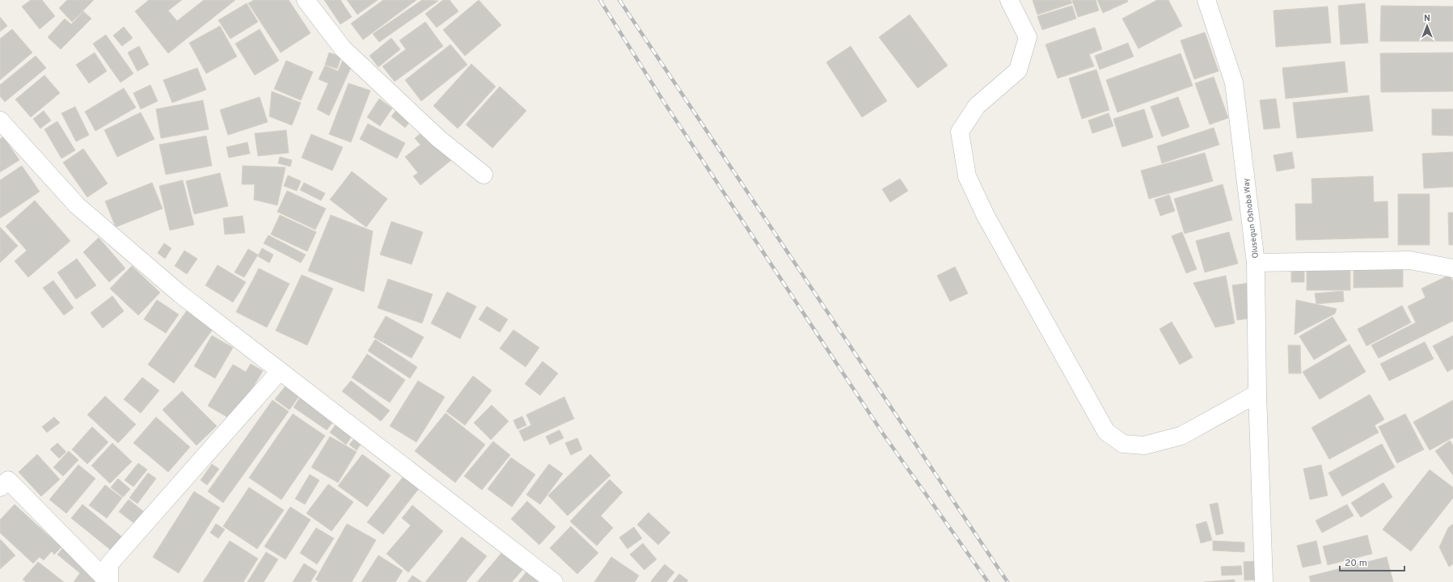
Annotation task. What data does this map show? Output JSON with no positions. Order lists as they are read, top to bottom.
{
  "streets": {
    "street": ["Olusegun Oshoba Way"]
  },
  "scale_bar": "20 m",
  "north": "top"
}
